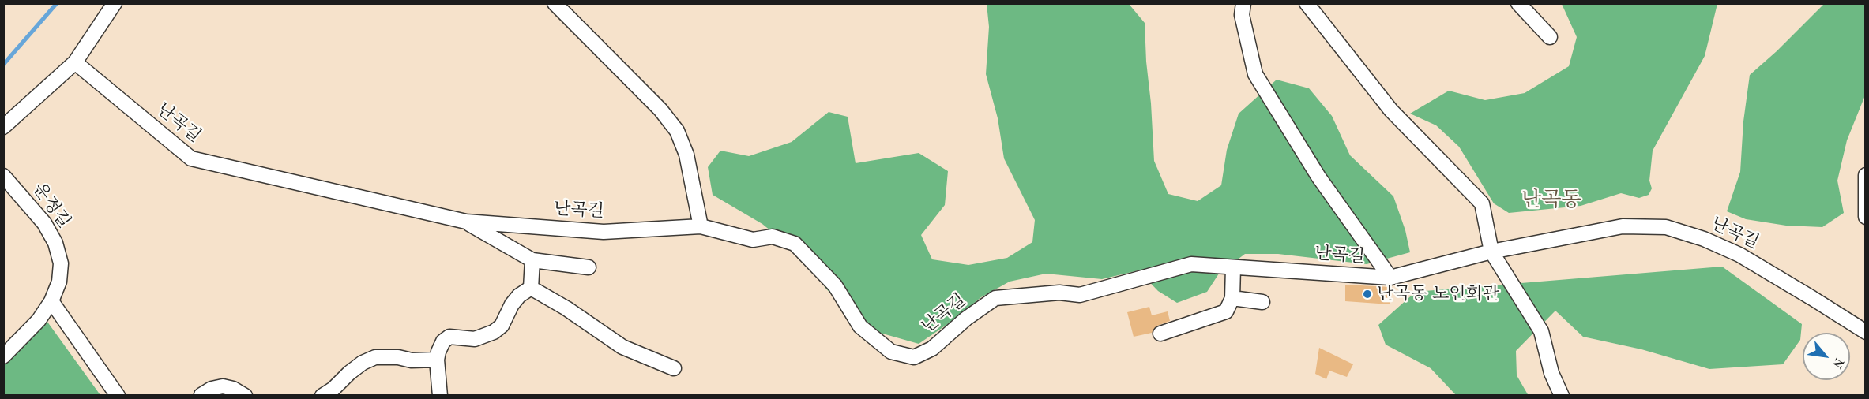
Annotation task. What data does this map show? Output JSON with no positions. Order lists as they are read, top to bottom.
{
  "streets": {
    "street": ["난곡길", "운정길"]
  },
  "districts": ["난곡동"],
  "places": ["난곡동 노인회관"],
  "north": "bottom right"
}
